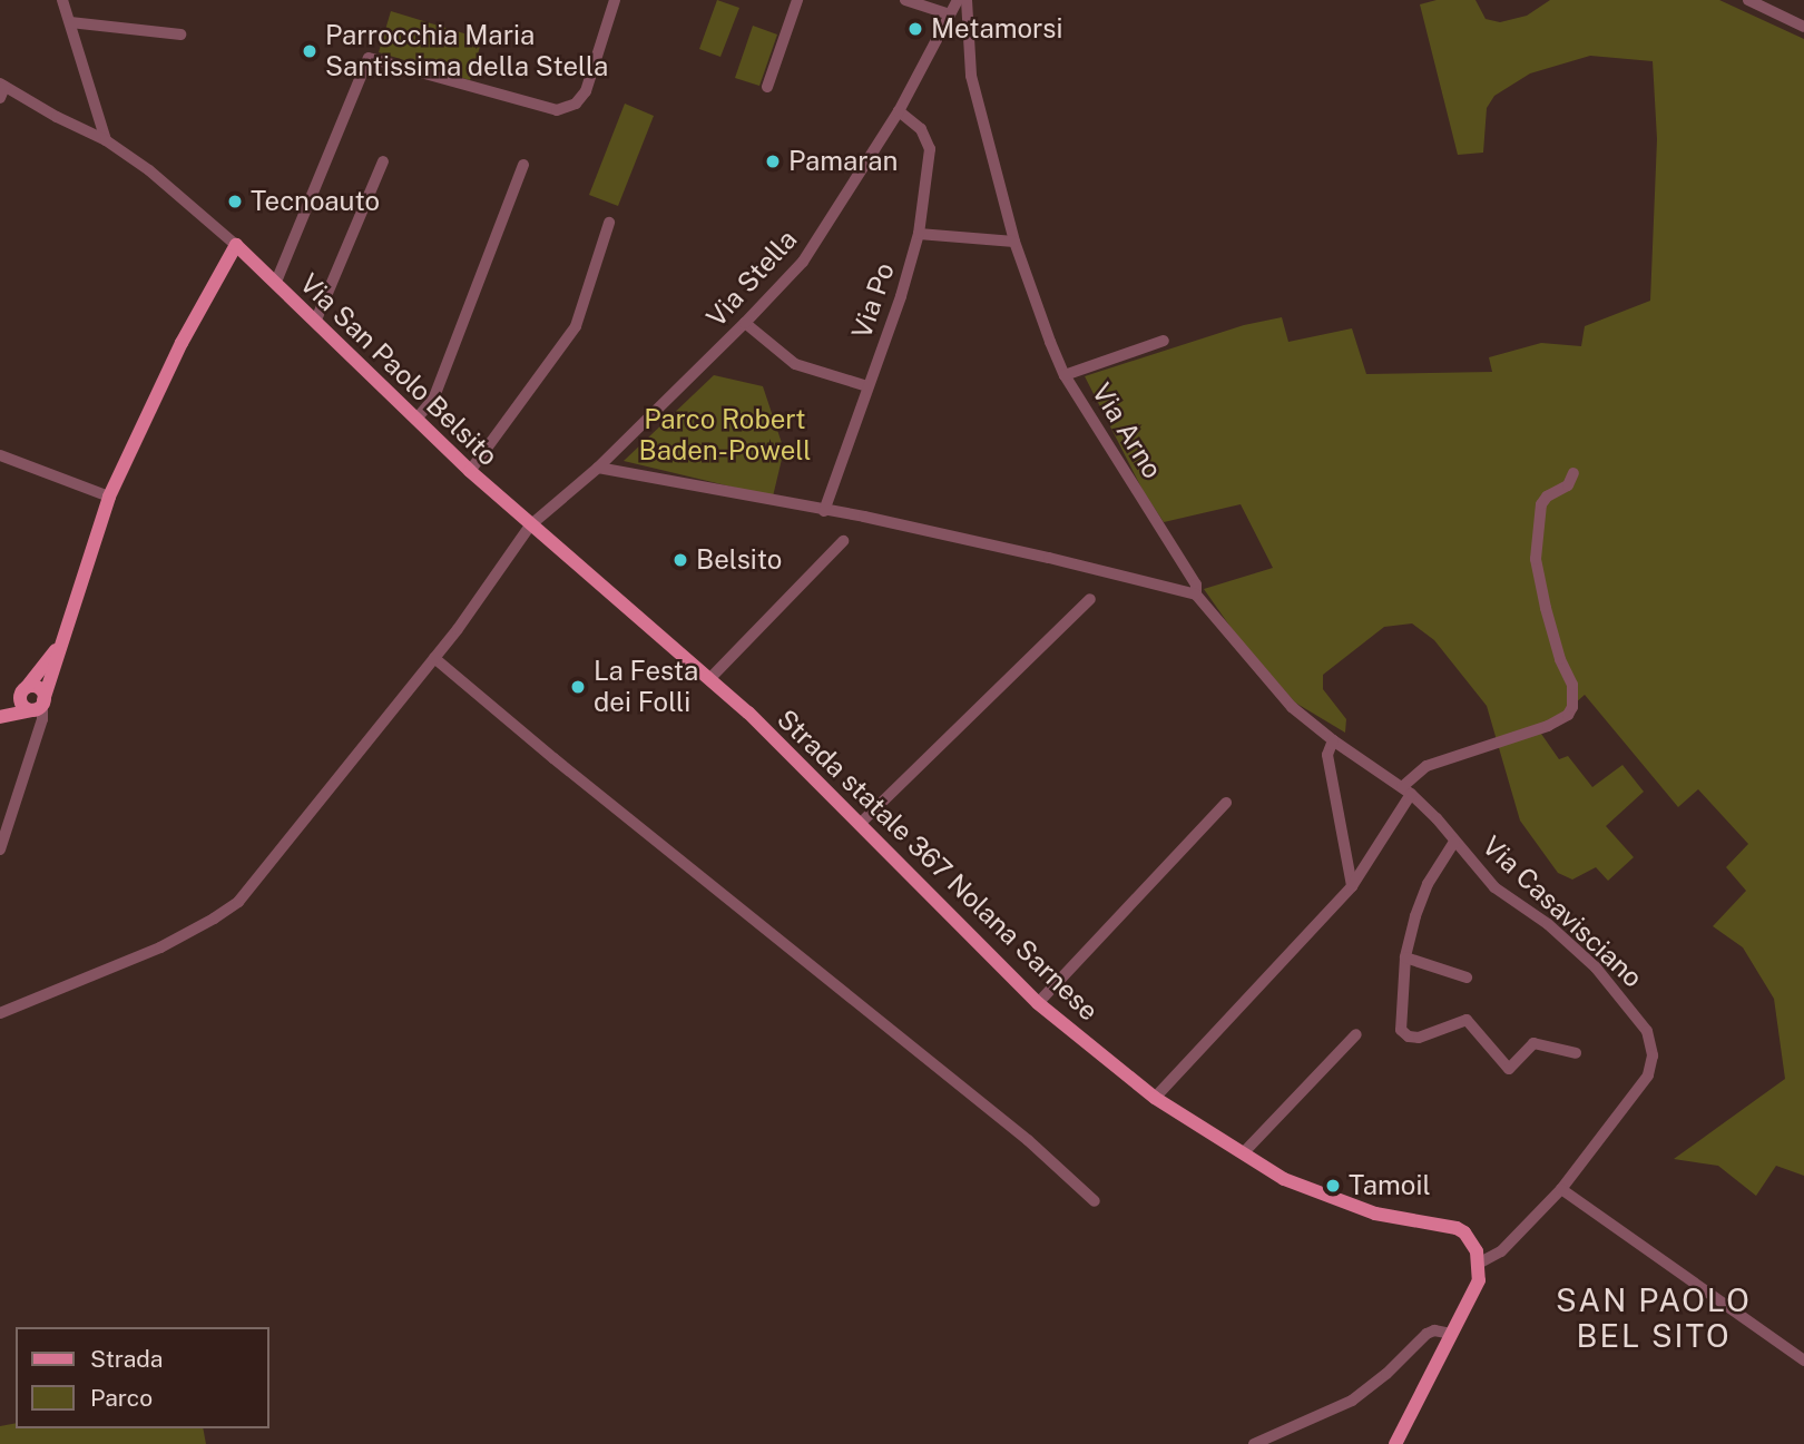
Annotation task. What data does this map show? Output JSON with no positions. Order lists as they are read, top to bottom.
{
  "streets": {
    "main road": ["Via San Paolo Belsito", "Strada statale 367 Nolana Sarnese"],
    "street": [
      "Via Stella",
      "Via Po",
      "Via Arno",
      "Via Casavisciano"
    ]
  },
  "crossings": [
    ["Via Stella", "Via Po"],
    ["Via Stella", "Via San Paolo Belsito"],
    ["Via San Paolo Belsito", "Strada statale 367 Nolana Sarnese"],
    ["Via Arno", "Via Casavisciano"],
    ["Strada statale 367 Nolana Sarnese", "Via Casavisciano"]
  ],
  "districts": ["SAN PAOLO BEL SITO"],
  "parks": ["Parco Robert Baden-Powell"],
  "places": [
    "Metamorsi",
    "Parrocchia Maria Santissima della Stella",
    "Pamaran",
    "Tecnoauto",
    "Belsito",
    "La Festa dei Folli",
    "Tamoil"
  ],
  "legend": ["Strada", "Parco"]
}
